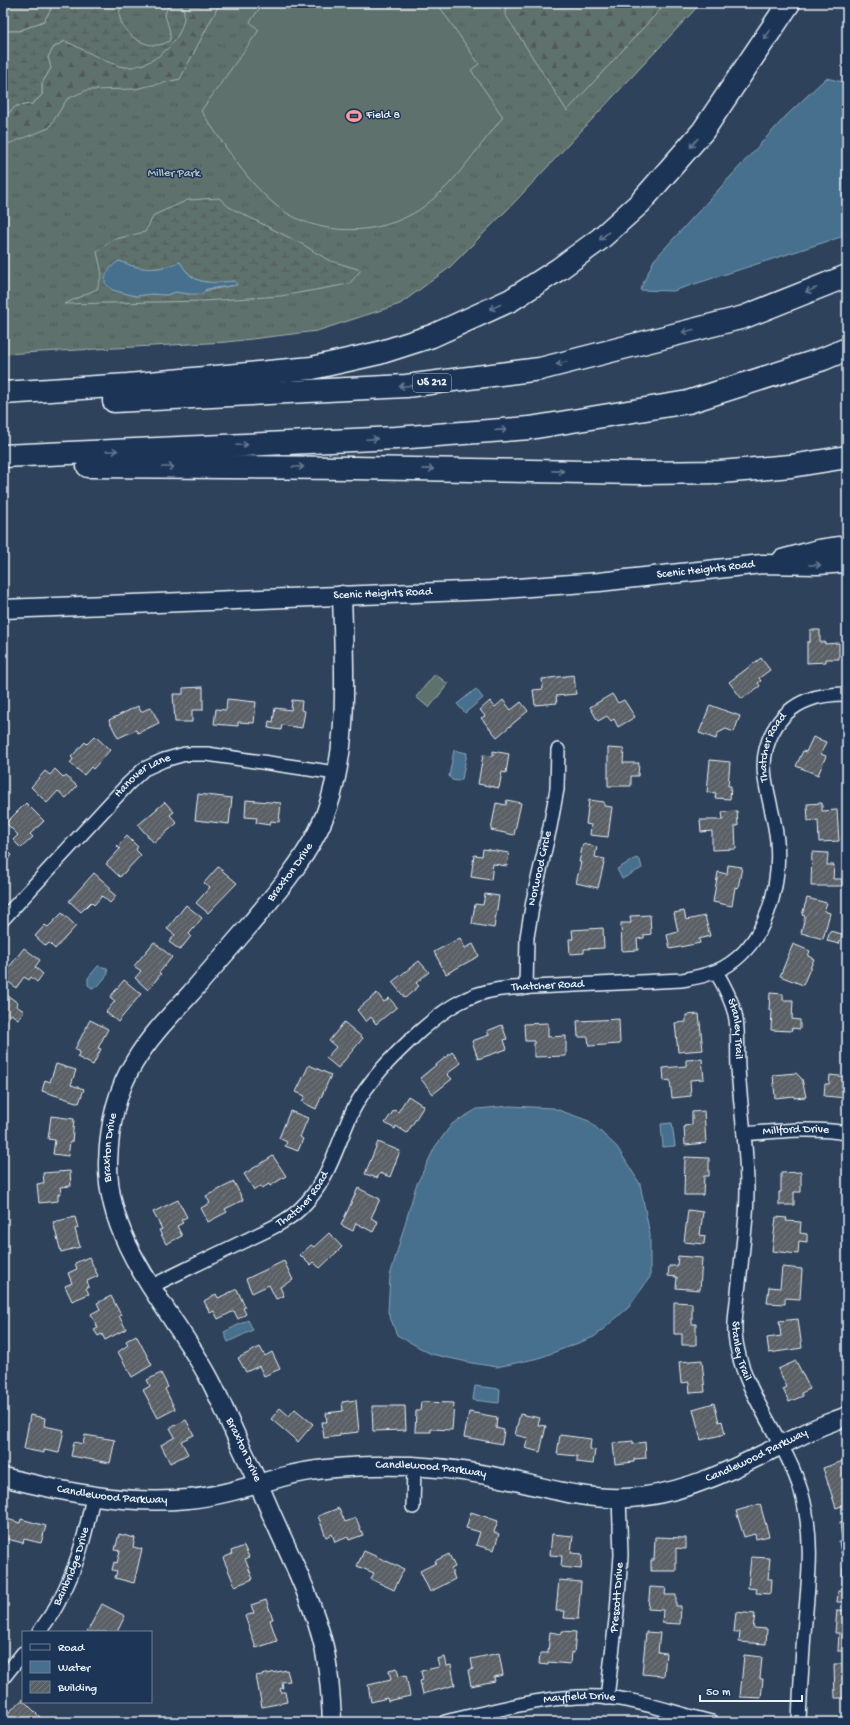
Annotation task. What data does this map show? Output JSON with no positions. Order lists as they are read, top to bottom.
{
  "streets": {
    "highway": ["US 212"],
    "street": [
      "Scenic Heights Road",
      "Thatcher Road",
      "Hanover Lane",
      "Norwood Circle",
      "Braxton Drive",
      "Stanley Trail",
      "Millford Drive",
      "Candlewood Parkway",
      "Bainbridge Drive",
      "Prescott Drive",
      "Mayfield Drive"
    ]
  },
  "crossings": [
    ["Scenic Heights Road", "Braxton Drive"],
    ["Thatcher Road", "Norwood Circle"],
    ["Thatcher Road", "Braxton Drive"],
    ["Thatcher Road", "Stanley Trail"],
    ["Hanover Lane", "Braxton Drive"],
    ["Braxton Drive", "Candlewood Parkway"],
    ["Stanley Trail", "Millford Drive"],
    ["Stanley Trail", "Candlewood Parkway"],
    ["Candlewood Parkway", "Bainbridge Drive"],
    ["Candlewood Parkway", "Prescott Drive"],
    ["Prescott Drive", "Mayfield Drive"]
  ],
  "parks": ["Miller Park"],
  "places": {
    "sports": ["Field 8"]
  },
  "legend": ["Road", "Water", "Building"],
  "scale_bar": "50 m"
}
